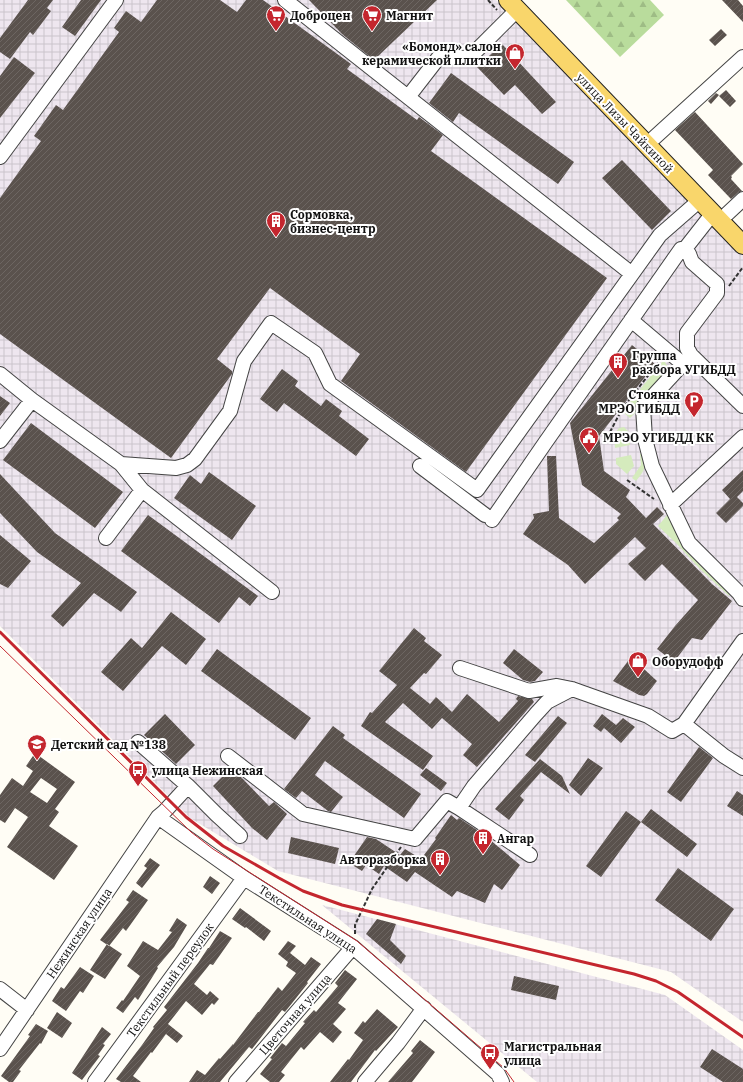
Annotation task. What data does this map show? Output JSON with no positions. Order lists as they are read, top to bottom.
{
  "streets": {
    "main road": ["улица Лизы Чайкиной"],
    "street": [
      "Текстильная улица",
      "Нежинская улица",
      "Текстильный переулок",
      "Цветочная улица"
    ]
  },
  "crossings": [
    ["Текстильная улица", "Нежинская улица"],
    ["Текстильная улица", "Текстильный переулок"],
    ["Текстильная улица", "Цветочная улица"]
  ],
  "places": {
    "supermarket": ["Доброцен", "Магнит"],
    "shop": ["«Бомонд» салон керамической плитки", "Оборудофф"],
    "building": [
      "Сормовка, бизнес-центр",
      "Группа разбора УГИБДД",
      "Ангар",
      "Авторазборка"
    ],
    "parking": ["Стоянка МРЭО ГИБДД"],
    "public building": ["МРЭО УГИБДД КК"],
    "school or university": ["Детский сад №138"],
    "bus stop": ["улица Нежинская", "Магистральная улица"]
  }
}
